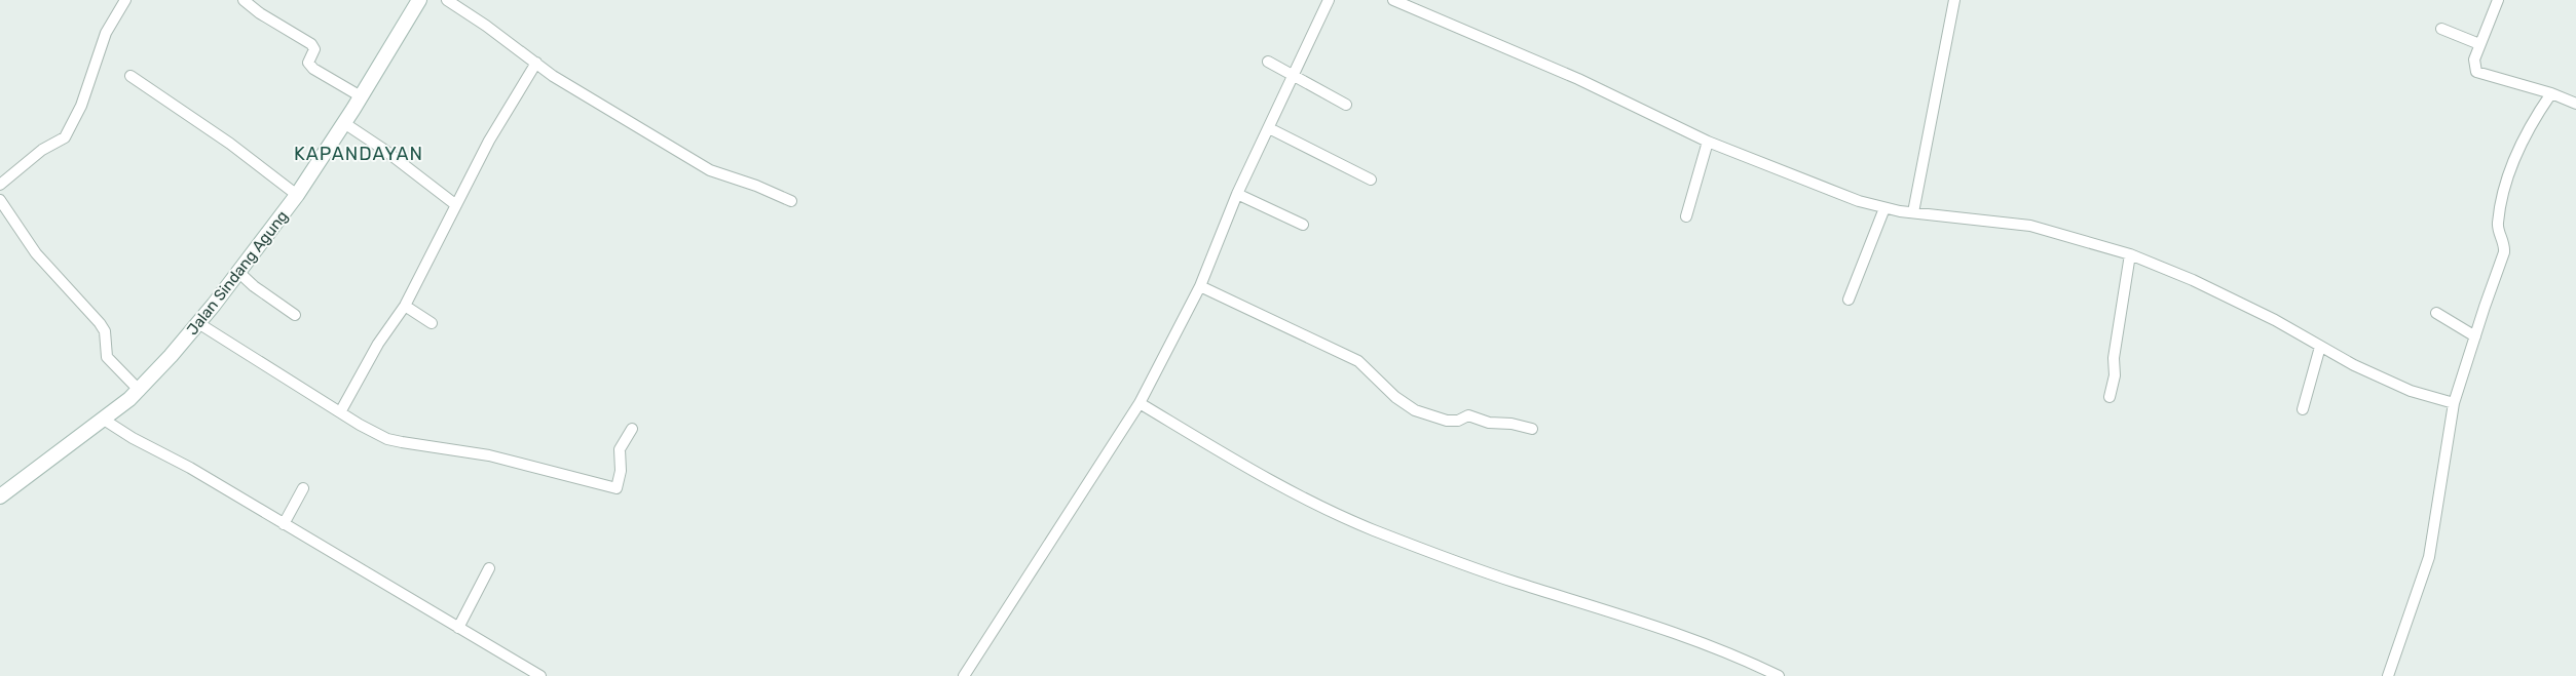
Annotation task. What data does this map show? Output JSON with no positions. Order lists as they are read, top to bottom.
{
  "streets": {
    "main road": ["Jalan Sindang Agung"]
  },
  "districts": ["KAPANDAYAN"]
}
